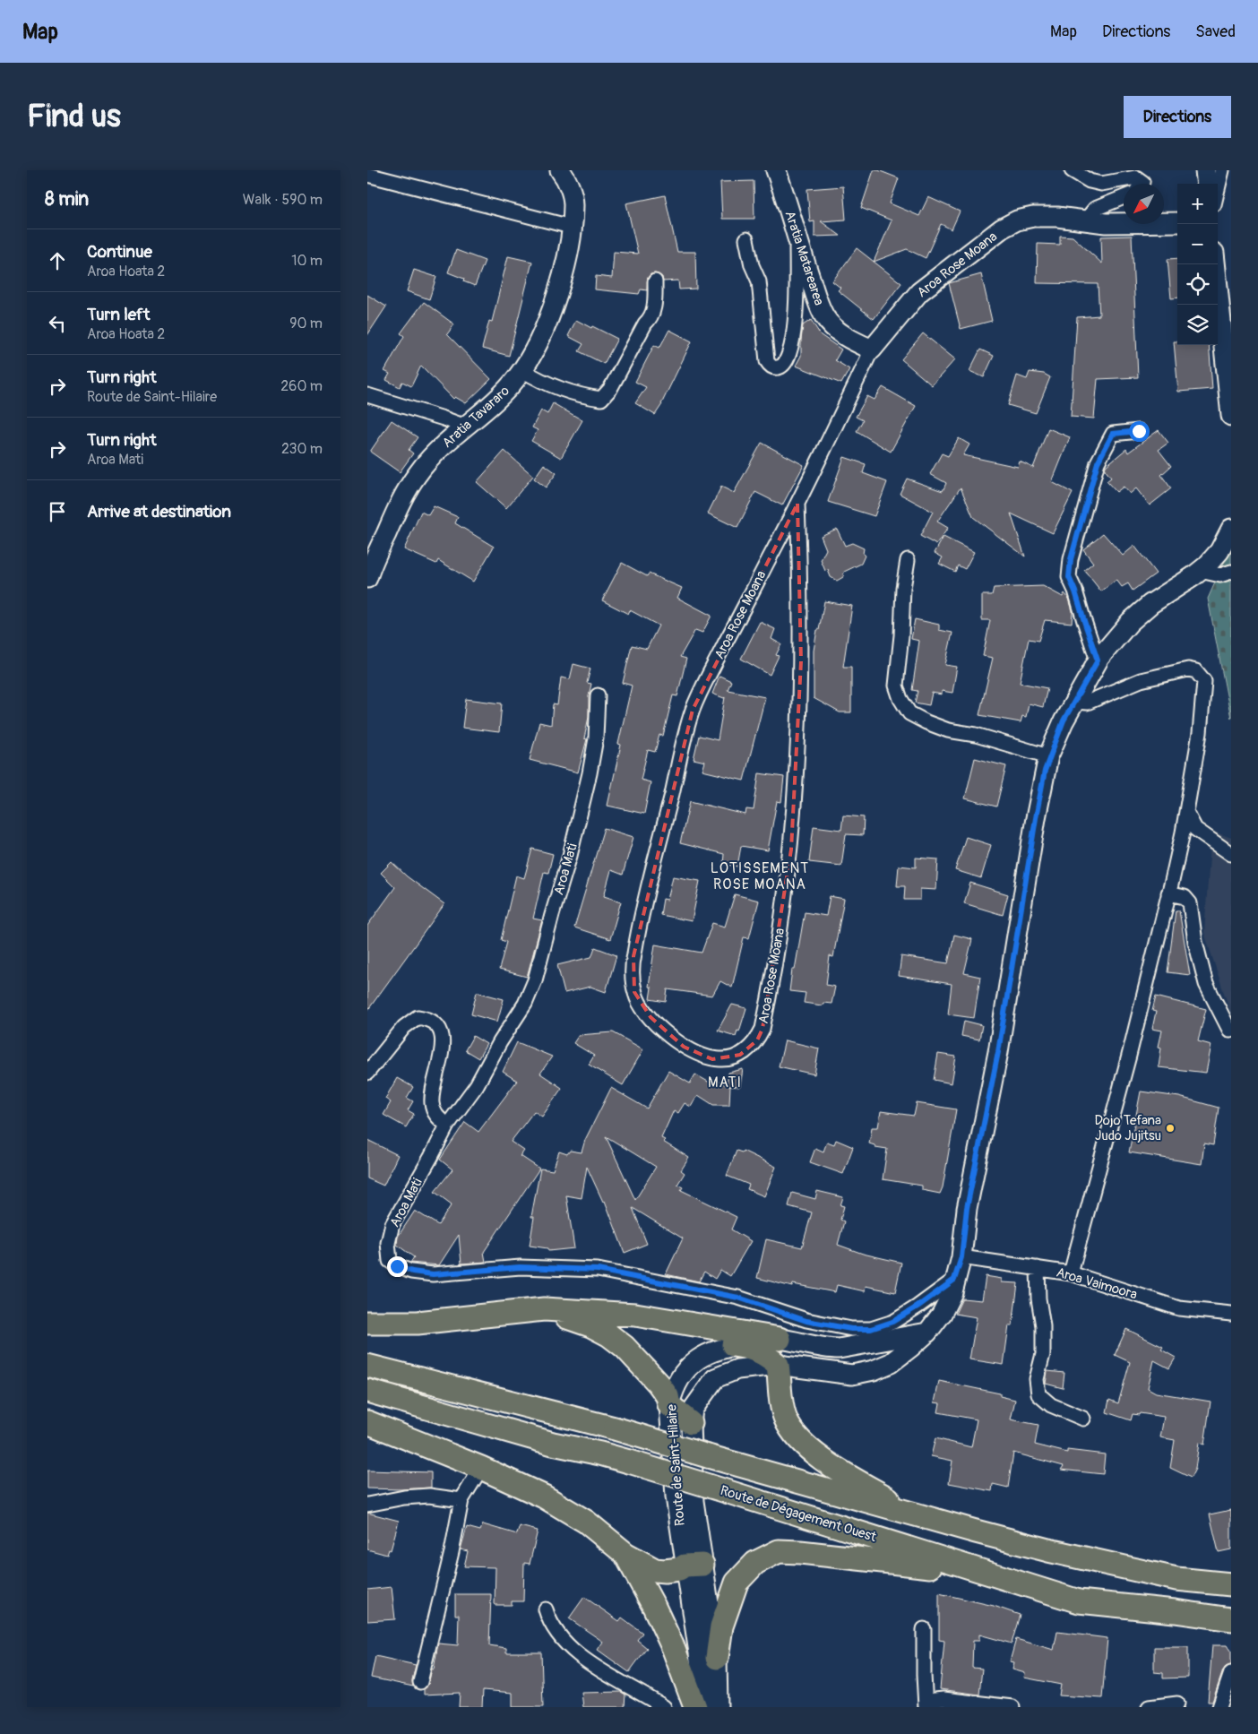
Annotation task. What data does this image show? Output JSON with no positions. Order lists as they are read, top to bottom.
{
  "streets": {
    "highway": ["Route de Dégagement Ouest"],
    "main road": [
      "Aratia Matarearea",
      "Aroa Rose Moana",
      "Aratia Tavararo",
      "Route de Saint-Hilaire"
    ],
    "street": ["Aroa Mati", "Aroa Vaimoora"]
  },
  "crossings": [
    ["Aratia Matarearea", "Aroa Rose Moana"],
    ["Aroa Mati", "Route de Saint-Hilaire"],
    ["Aroa Vaimoora", "Route de Saint-Hilaire"]
  ],
  "districts": ["LOTISSEMENT ROSE MOANA", "MATI"],
  "places": ["Dojo Tefana Judo Jujitsu"],
  "north": "bottom left",
  "page": {
    "header": "Map",
    "nav": ["Map", "Directions", "Saved"],
    "buttons": "Directions",
    "title": "Find us",
    "heading": ["8 min", "Walk · 590 m"],
    "map_buttons": ["+", "−"],
    "list": [
      ["Continue", "Aroa Hoata 2", "10 m"],
      ["Turn left", "Aroa Hoata 2", "90 m"],
      ["Turn right", "Route de Saint-Hilaire", "260 m"],
      ["Turn right", "Aroa Mati", "230 m"],
      "Arrive at destination"
    ]
  }
}
